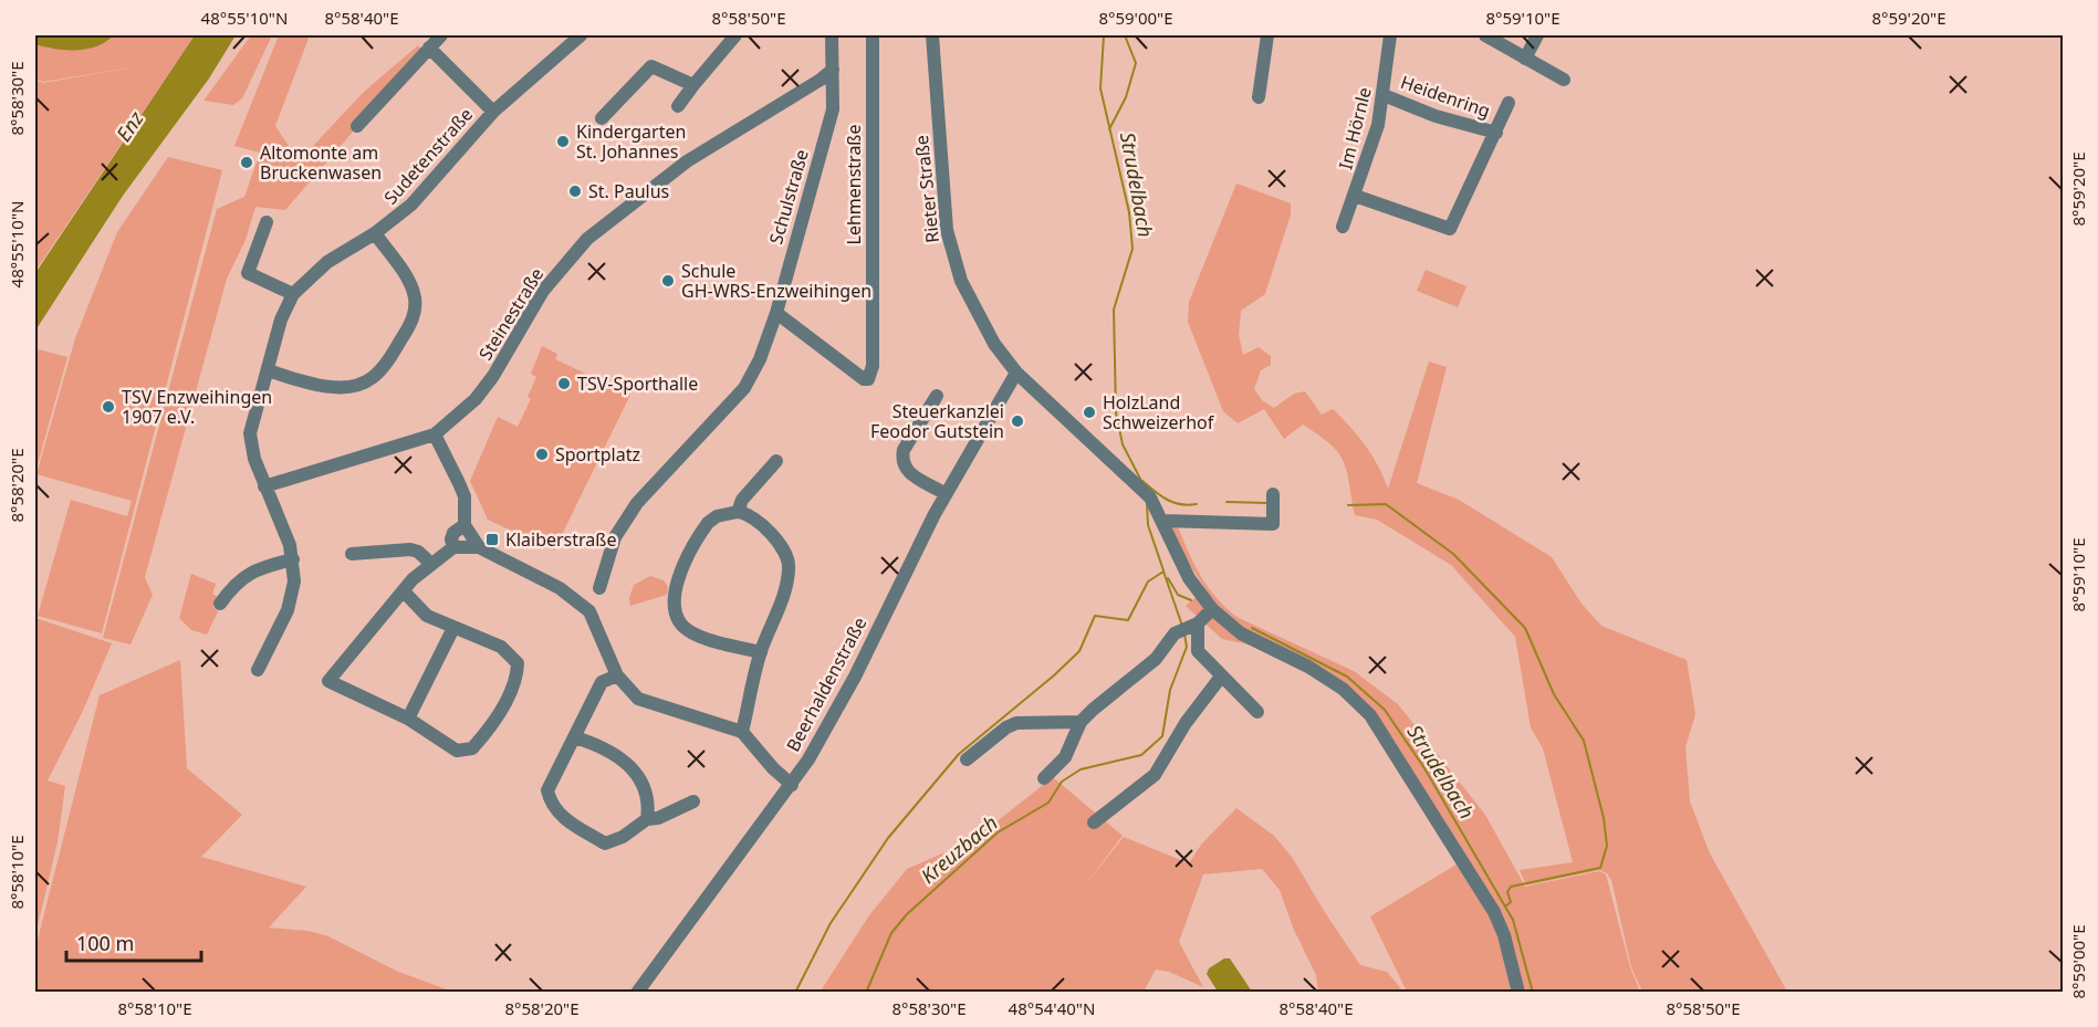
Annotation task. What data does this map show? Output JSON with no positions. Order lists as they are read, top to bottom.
{
  "streets": {
    "street": [
      "Heidenring",
      "Im Hörnle",
      "Sudetenstraße",
      "Lehmenstraße",
      "Rieter Straße",
      "Schulstraße",
      "Steinestraße",
      "Beerhaldenstraße"
    ]
  },
  "crossings": [
    ["Heidenring", "Im Hörnle"],
    ["Sudetenstraße", "Steinestraße"],
    ["Lehmenstraße", "Schulstraße"],
    ["Rieter Straße", "Beerhaldenstraße"],
    ["Schulstraße", "Steinestraße"]
  ],
  "water": ["Enz", "Strudelbach", "Kreuzbach"],
  "places": {
    "other": [
      "Kindergarten St. Johannes",
      "Altomonte am Bruckenwasen",
      "St. Paulus",
      "Schule GH-WRS-Enzweihingen",
      "TSV-Sporthalle",
      "TSV Enzweihingen 1907 e.V.",
      "HolzLand Schweizerhof",
      "Steuerkanzlei Feodor Gutstein",
      "Sportplatz"
    ],
    "transit": ["Klaiberstraße"]
  },
  "scale_bar": "100 m",
  "coordinates": [
    "48°55'10\"N",
    "8°58'40\"E",
    "8°58'50\"E",
    "8°59'00\"E",
    "8°59'10\"E",
    "8°59'20\"E",
    "8°58'30\"E",
    "8°58'20\"E",
    "8°58'10\"E",
    "48°54'40\"N"
  ]
}
